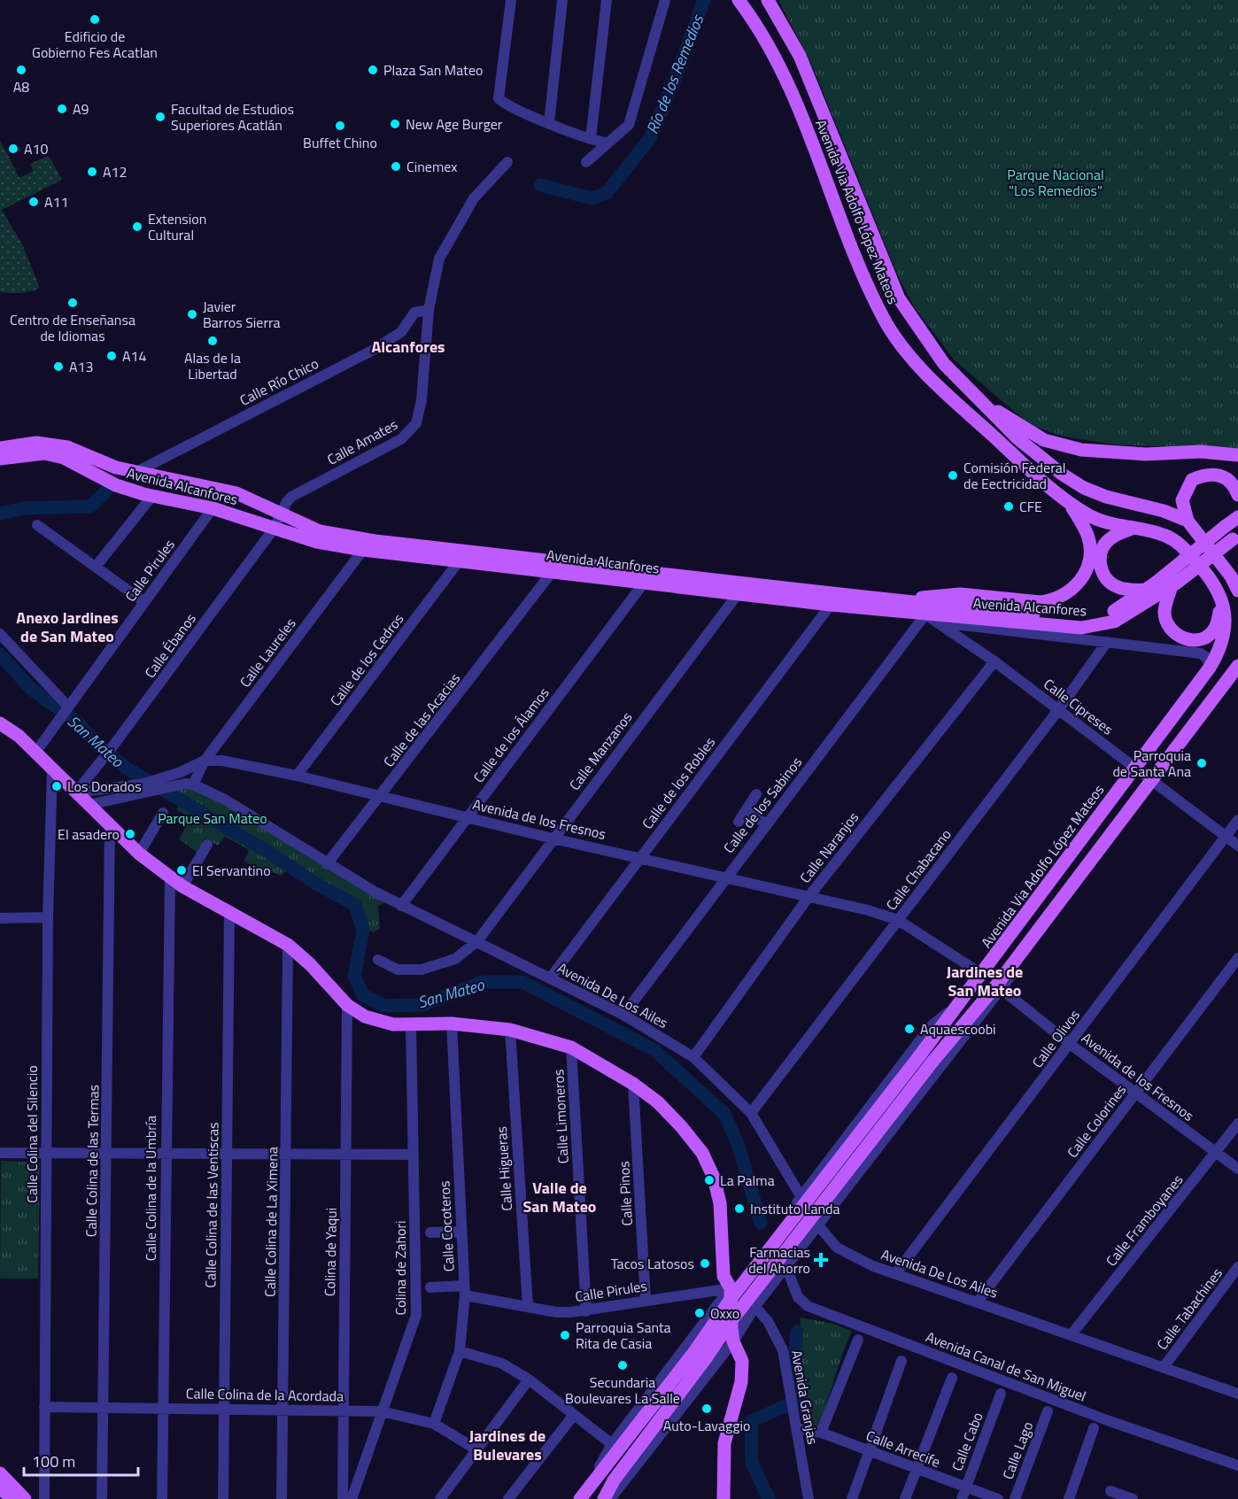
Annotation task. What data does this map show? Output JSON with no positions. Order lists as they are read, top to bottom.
{
  "streets": {
    "main road": ["Avenida Via Adolfo López Mateos", "Avenida Alcanfores"],
    "street": [
      "Calle Río Chico",
      "Calle Amates",
      "Calle Pirules",
      "Calle Ébanos",
      "Calle Laureles",
      "Calle de los Cedros",
      "Calle Cipreses",
      "Calle de las Acacias",
      "Calle de los Álamos",
      "Calle Manzanos",
      "Calle de los Robles",
      "Calle de los Sabinos",
      "Avenida de los Fresnos",
      "Calle Naranjos",
      "Calle Chabacano",
      "Avenida De Los Ailes",
      "Calle Olivos",
      "Calle Limoneros",
      "Calle Colorines",
      "Calle Colina del Silencio",
      "Calle Colina de las Termas",
      "Calle Higueras",
      "Calle Colina de la Umbría",
      "Calle Pinos",
      "Calle Colina de las Ventiscas",
      "Calle Framboyanes",
      "Calle Colina de La Ximena",
      "Calle Cocoteros",
      "Colina de Yaqui",
      "Colina de Zahori",
      "Calle Tabachines",
      "Avenida Canal de San Miguel",
      "Calle Colina de la Acordada",
      "Avenida Granjas",
      "Calle Cabo",
      "Calle Arrecife",
      "Calle Lago"
    ]
  },
  "crossings": [
    ["Avenida Via Adolfo López Mateos", "Avenida Alcanfores"],
    ["Avenida Via Adolfo López Mateos", "Calle Cipreses"],
    ["Avenida Via Adolfo López Mateos", "Avenida de los Fresnos"],
    ["Calle Río Chico", "Calle Amates"],
    ["Calle Río Chico", "Avenida Alcanfores"],
    ["Calle Amates", "Avenida Alcanfores"],
    ["Calle Amates", "Calle Ébanos"],
    ["Avenida Alcanfores", "Calle Pirules"],
    ["Avenida Alcanfores", "Calle Ébanos"],
    ["Avenida Alcanfores", "Calle Laureles"],
    ["Avenida Alcanfores", "Calle de los Cedros"],
    ["Avenida Alcanfores", "Calle Cipreses"],
    ["Avenida Alcanfores", "Calle de las Acacias"],
    ["Avenida Alcanfores", "Calle de los Álamos"],
    ["Avenida Alcanfores", "Calle Manzanos"],
    ["Avenida Alcanfores", "Calle de los Robles"],
    ["Avenida Alcanfores", "Calle de los Sabinos"],
    ["Avenida Alcanfores", "Calle Chabacano"],
    ["Calle Pirules", "Calle Limoneros"],
    ["Calle Pirules", "Calle Higueras"],
    ["Calle Pirules", "Calle Pinos"],
    ["Calle Pirules", "Calle Cocoteros"],
    ["Calle Pirules", "Avenida Granjas"],
    ["Calle Laureles", "Avenida de los Fresnos"],
    ["Calle Laureles", "Avenida De Los Ailes"],
    ["Calle de los Cedros", "Avenida de los Fresnos"],
    ["Calle Cipreses", "Calle de los Sabinos"],
    ["Calle Cipreses", "Calle Naranjos"],
    ["Calle Cipreses", "Calle Chabacano"],
    ["Calle Cipreses", "Calle Olivos"],
    ["Calle de las Acacias", "Avenida de los Fresnos"],
    ["Calle de las Acacias", "Avenida De Los Ailes"],
    ["Calle de los Álamos", "Avenida de los Fresnos"],
    ["Calle de los Álamos", "Avenida De Los Ailes"],
    ["Calle Manzanos", "Avenida de los Fresnos"],
    ["Calle Manzanos", "Avenida De Los Ailes"],
    ["Calle de los Robles", "Avenida de los Fresnos"],
    ["Calle de los Robles", "Avenida De Los Ailes"],
    ["Calle de los Sabinos", "Avenida de los Fresnos"],
    ["Calle de los Sabinos", "Avenida De Los Ailes"],
    ["Avenida de los Fresnos", "Calle Naranjos"],
    ["Avenida de los Fresnos", "Calle Chabacano"],
    ["Avenida de los Fresnos", "Calle Olivos"],
    ["Avenida de los Fresnos", "Calle Colorines"],
    ["Avenida de los Fresnos", "Calle Framboyanes"],
    ["Calle Naranjos", "Avenida De Los Ailes"],
    ["Calle Chabacano", "Avenida De Los Ailes"],
    ["Avenida De Los Ailes", "Calle Olivos"],
    ["Avenida De Los Ailes", "Calle Colorines"],
    ["Avenida De Los Ailes", "Calle Framboyanes"],
    ["Avenida De Los Ailes", "Calle Tabachines"],
    ["Calle Colina del Silencio", "Calle Colina de la Acordada"],
    ["Calle Colina de las Termas", "Calle Colina de la Acordada"],
    ["Calle Colina de la Umbría", "Calle Colina de la Acordada"],
    ["Calle Colina de las Ventiscas", "Calle Colina de la Acordada"],
    ["Calle Colina de La Ximena", "Calle Colina de la Acordada"],
    ["Calle Cocoteros", "Calle Colina de la Acordada"],
    ["Colina de Yaqui", "Calle Colina de la Acordada"],
    ["Colina de Zahori", "Calle Colina de la Acordada"],
    ["Avenida Granjas", "Calle Arrecife"],
    ["Calle Cabo", "Calle Arrecife"]
  ],
  "districts": [
    "Alcanfores",
    "Anexo Jardines de San Mateo",
    "Jardines de San Mateo",
    "Valle de San Mateo",
    "Jardines de Bulevares"
  ],
  "water": ["Río de los Remedios", "San Mateo"],
  "parks": ["Parque Nacional \"Los Remedios\"", "Parque San Mateo"],
  "places": {
    "other": [
      "Edificio de Gobierno Fes Acatlan",
      "A8",
      "Plaza San Mateo",
      "A9",
      "Facultad de Estudios Superiores Acatlán",
      "New Age Burger",
      "Buffet Chino",
      "A10",
      "Cinemex",
      "A12",
      "A11",
      "Extension Cultural",
      "Centro de Enseñansa de Idiomas",
      "Javier Barros Sierra",
      "Alas de la Libertad",
      "A14",
      "A13",
      "Comisión Federal de Eectricidad",
      "CFE",
      "Parroquia de Santa Ana",
      "Los Dorados",
      "El asadero",
      "El Servantino",
      "Aquaescoobi",
      "La Palma",
      "Instituto Landa",
      "Tacos Latosos",
      "Oxxo",
      "Parroquia Santa Rita de Casia",
      "Secundaria Boulevares La Salle",
      "Auto-Lavaggio"
    ],
    "health": ["Farmacias del Ahorro"]
  },
  "scale_bar": "100 m"
}
